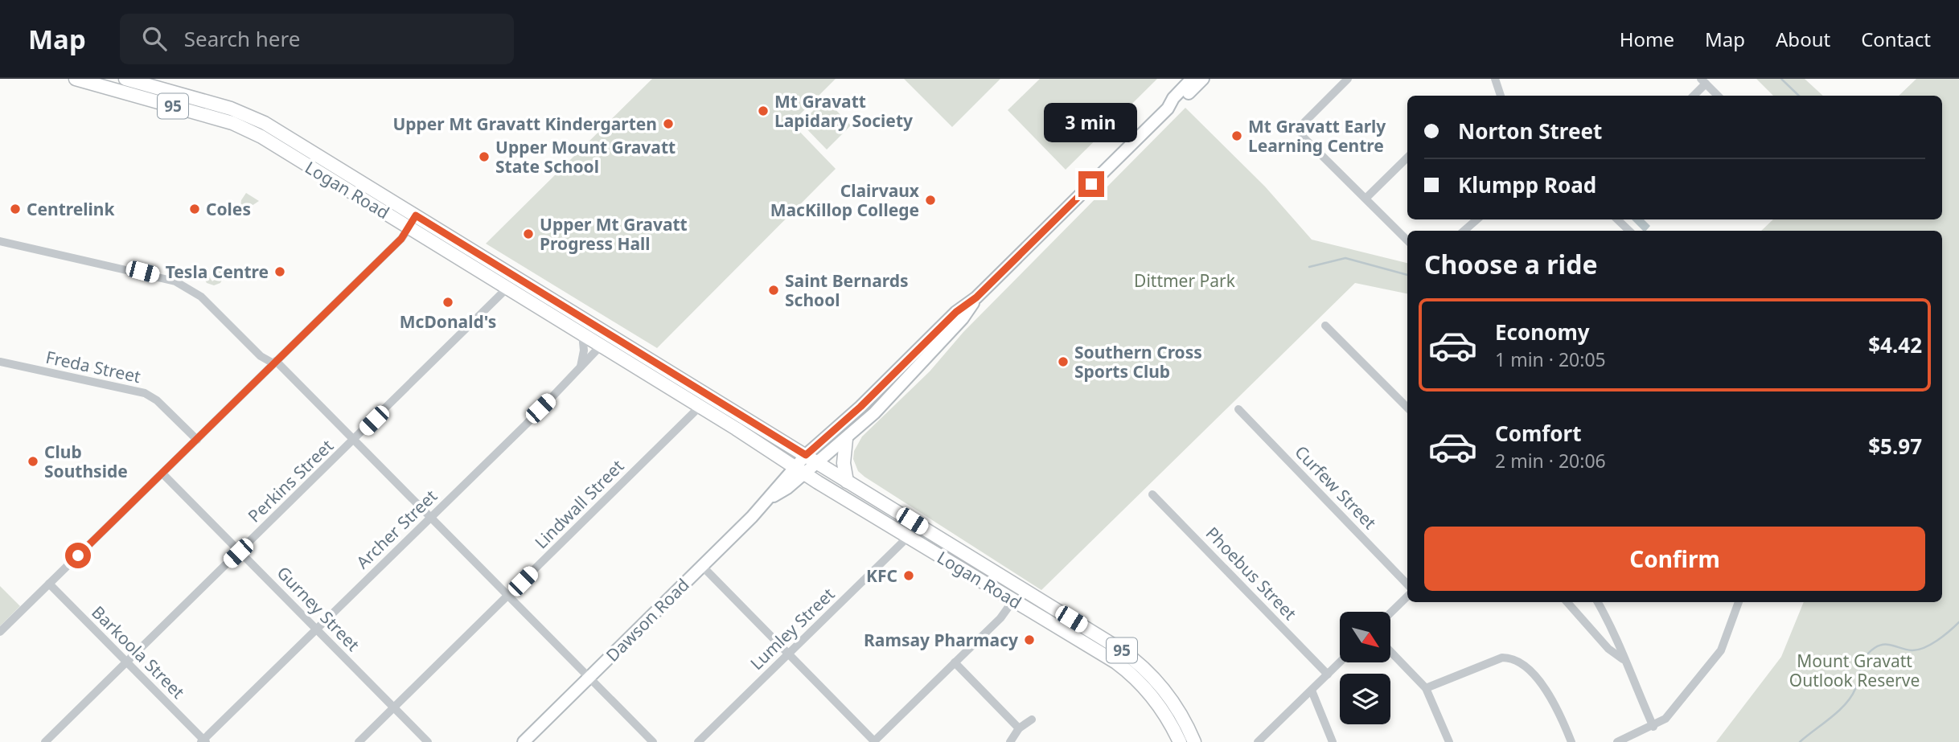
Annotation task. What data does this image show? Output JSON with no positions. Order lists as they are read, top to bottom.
{
  "streets": {
    "main road": ["95", "Logan Road", "Dawson Road"],
    "street": [
      "Freda Street",
      "Perkins Street",
      "Curfew Street",
      "Lindwall Street",
      "Archer Street",
      "Phoebus Street",
      "Gurney Street",
      "Lumley Street",
      "Barkoola Street"
    ]
  },
  "crossings": [
    ["Logan Road", "Perkins Street"],
    ["Logan Road", "Lindwall Street"],
    ["Logan Road", "Archer Street"],
    ["Logan Road", "Dawson Road"],
    ["Logan Road", "Lumley Street"],
    ["Perkins Street", "Gurney Street"],
    ["Perkins Street", "Barkoola Street"],
    ["Lindwall Street", "Gurney Street"],
    ["Archer Street", "Gurney Street"],
    ["Archer Street", "Barkoola Street"]
  ],
  "parks": ["Dittmer Park", "Mount Gravatt Outlook Reserve"],
  "places": [
    "Mt Gravatt Lapidary Society",
    "Upper Mt Gravatt Kindergarten",
    "Mt Gravatt Early Learning Centre",
    "Upper Mount Gravatt State School",
    "Clairvaux MacKillop College",
    "Centrelink",
    "Coles",
    "Upper Mt Gravatt Progress Hall",
    "Tesla Centre",
    "Saint Bernards School",
    "McDonald's",
    "Southern Cross Sports Club",
    "Club Southside",
    "KFC",
    "Ramsay Pharmacy"
  ],
  "north": "bottom right",
  "page": {
    "header": "Map",
    "search": "Search here",
    "nav": [
      "Home",
      "Map",
      "About",
      "Contact"
    ],
    "banner": ["Norton Street", "Klumpp Road"],
    "bubble": "3 min",
    "heading": "Choose a ride",
    "list": [
      {
        "name": "Economy",
        "note": "1 min · 20:05",
        "value": "$4.42"
      },
      {
        "name": "Comfort",
        "note": "2 min · 20:06",
        "value": "$5.97"
      }
    ],
    "buttons": "Confirm"
  }
}
